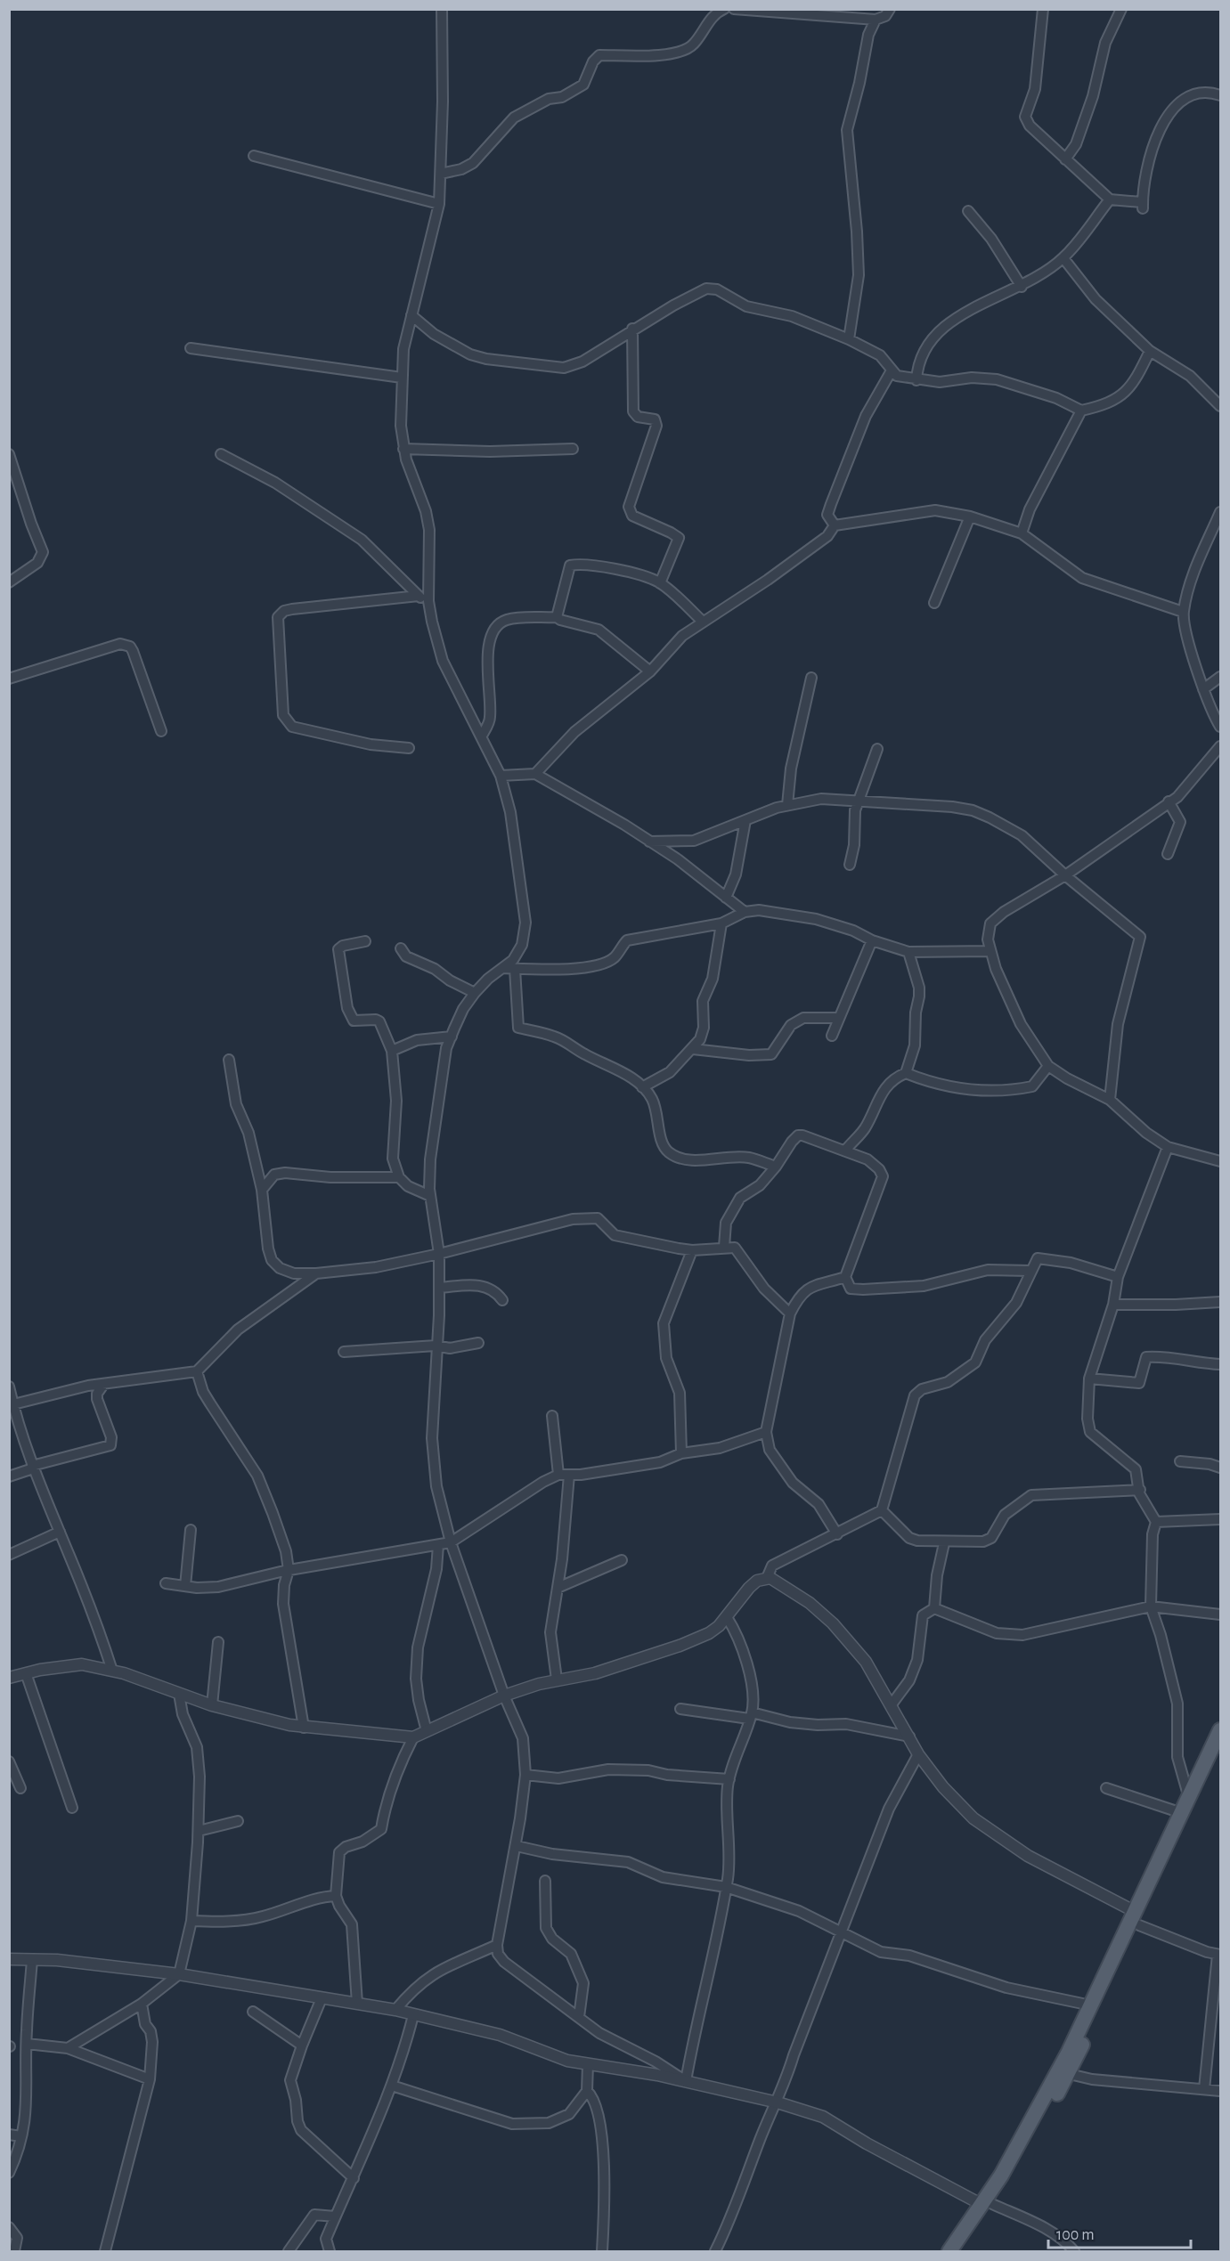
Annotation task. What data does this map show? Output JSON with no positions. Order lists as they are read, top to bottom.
{
  "scale_bar": "100 m"
}
